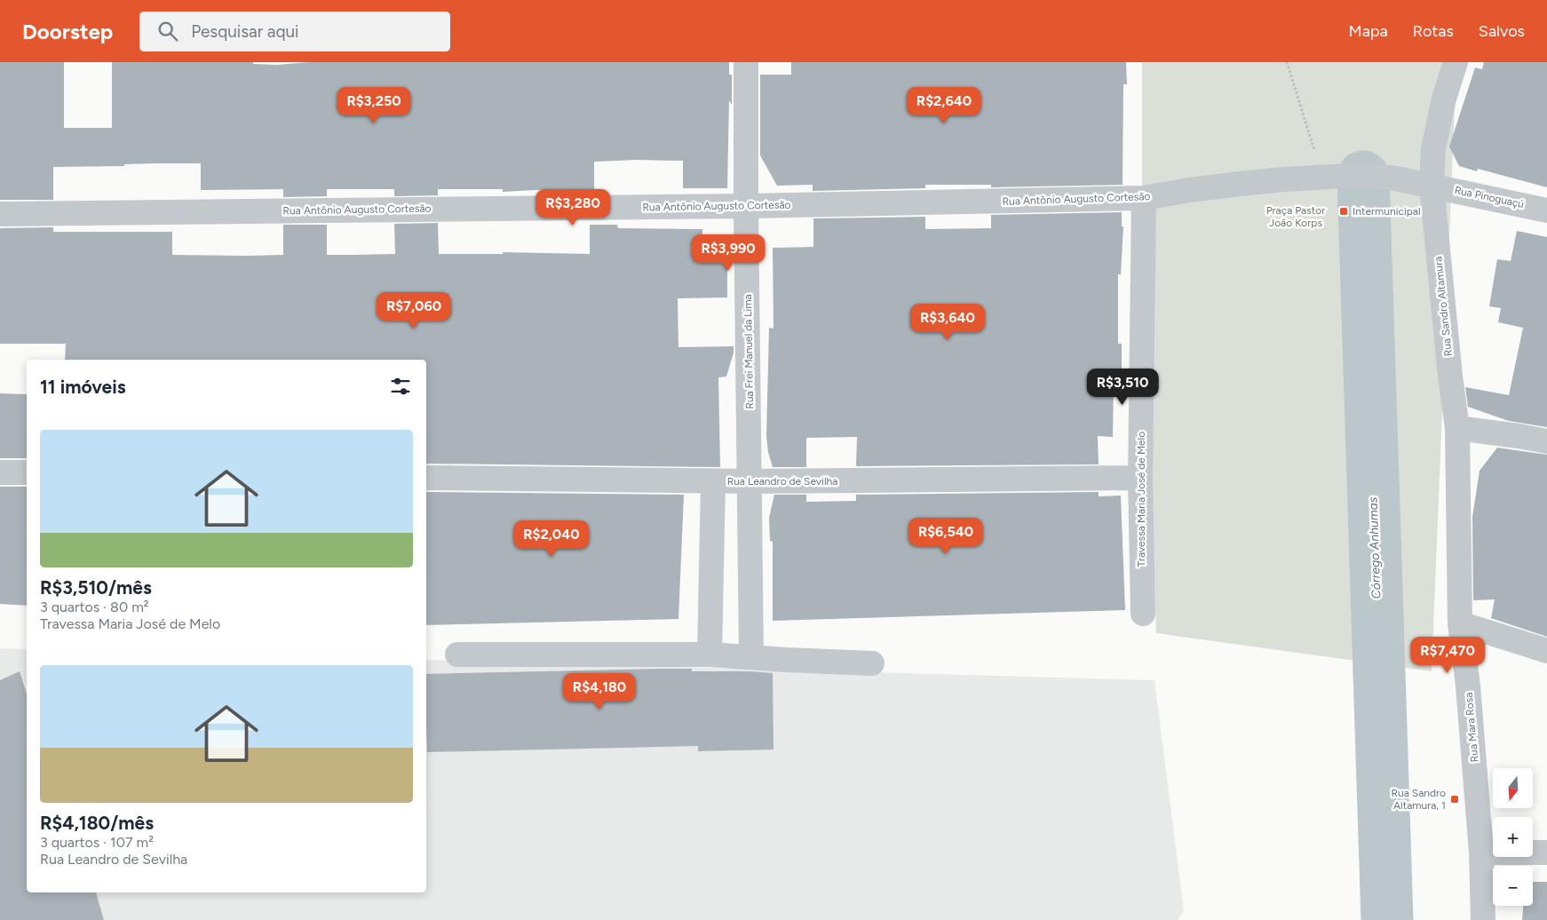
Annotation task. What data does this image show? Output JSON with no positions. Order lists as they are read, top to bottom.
{
  "streets": {
    "street": [
      "Rua Pinoguaçú",
      "Rua Antônio Augusto Cortesão",
      "Rua Sandro Altamura",
      "Rua Frei Manuel da Lima",
      "Rua Leandro de Sevilha",
      "Travessa Maria José de Melo",
      "Rua Mara Rosa"
    ]
  },
  "crossings": [
    ["Rua Pinoguaçú", "Rua Antônio Augusto Cortesão"],
    ["Rua Pinoguaçú", "Rua Sandro Altamura"],
    ["Rua Antônio Augusto Cortesão", "Rua Sandro Altamura"],
    ["Rua Antônio Augusto Cortesão", "Rua Frei Manuel da Lima"],
    ["Rua Antônio Augusto Cortesão", "Travessa Maria José de Melo"],
    ["Rua Sandro Altamura", "Rua Mara Rosa"],
    ["Rua Frei Manuel da Lima", "Rua Leandro de Sevilha"],
    ["Rua Leandro de Sevilha", "Travessa Maria José de Melo"]
  ],
  "water": ["Córrego Anhumas"],
  "parks": ["Praça Pastor João Korps"],
  "places": {
    "transit": ["Intermunicipal", "Rua Sandro Altamura, 1"]
  },
  "north": "bottom",
  "page": {
    "header": "Doorstep",
    "search": "Pesquisar aqui",
    "nav": ["Mapa", "Rotas", "Salvos"],
    "price": [
      "R$3,250",
      "R$2,640",
      "R$3,280",
      "R$3,990",
      "R$7,060",
      "R$3,640",
      "R$3,510",
      "R$6,540",
      "R$2,040",
      "R$7,470",
      "R$4,180"
    ],
    "heading": "11 imóveis",
    "list": [
      {
        "name": "R$3,510/mês",
        "note": "3 quartos · 80 m² · Travessa Maria José de Melo"
      },
      {
        "name": "R$4,180/mês",
        "note": "3 quartos · 107 m² · Rua Leandro de Sevilha"
      }
    ],
    "map_buttons": ["+", "−"]
  }
}
